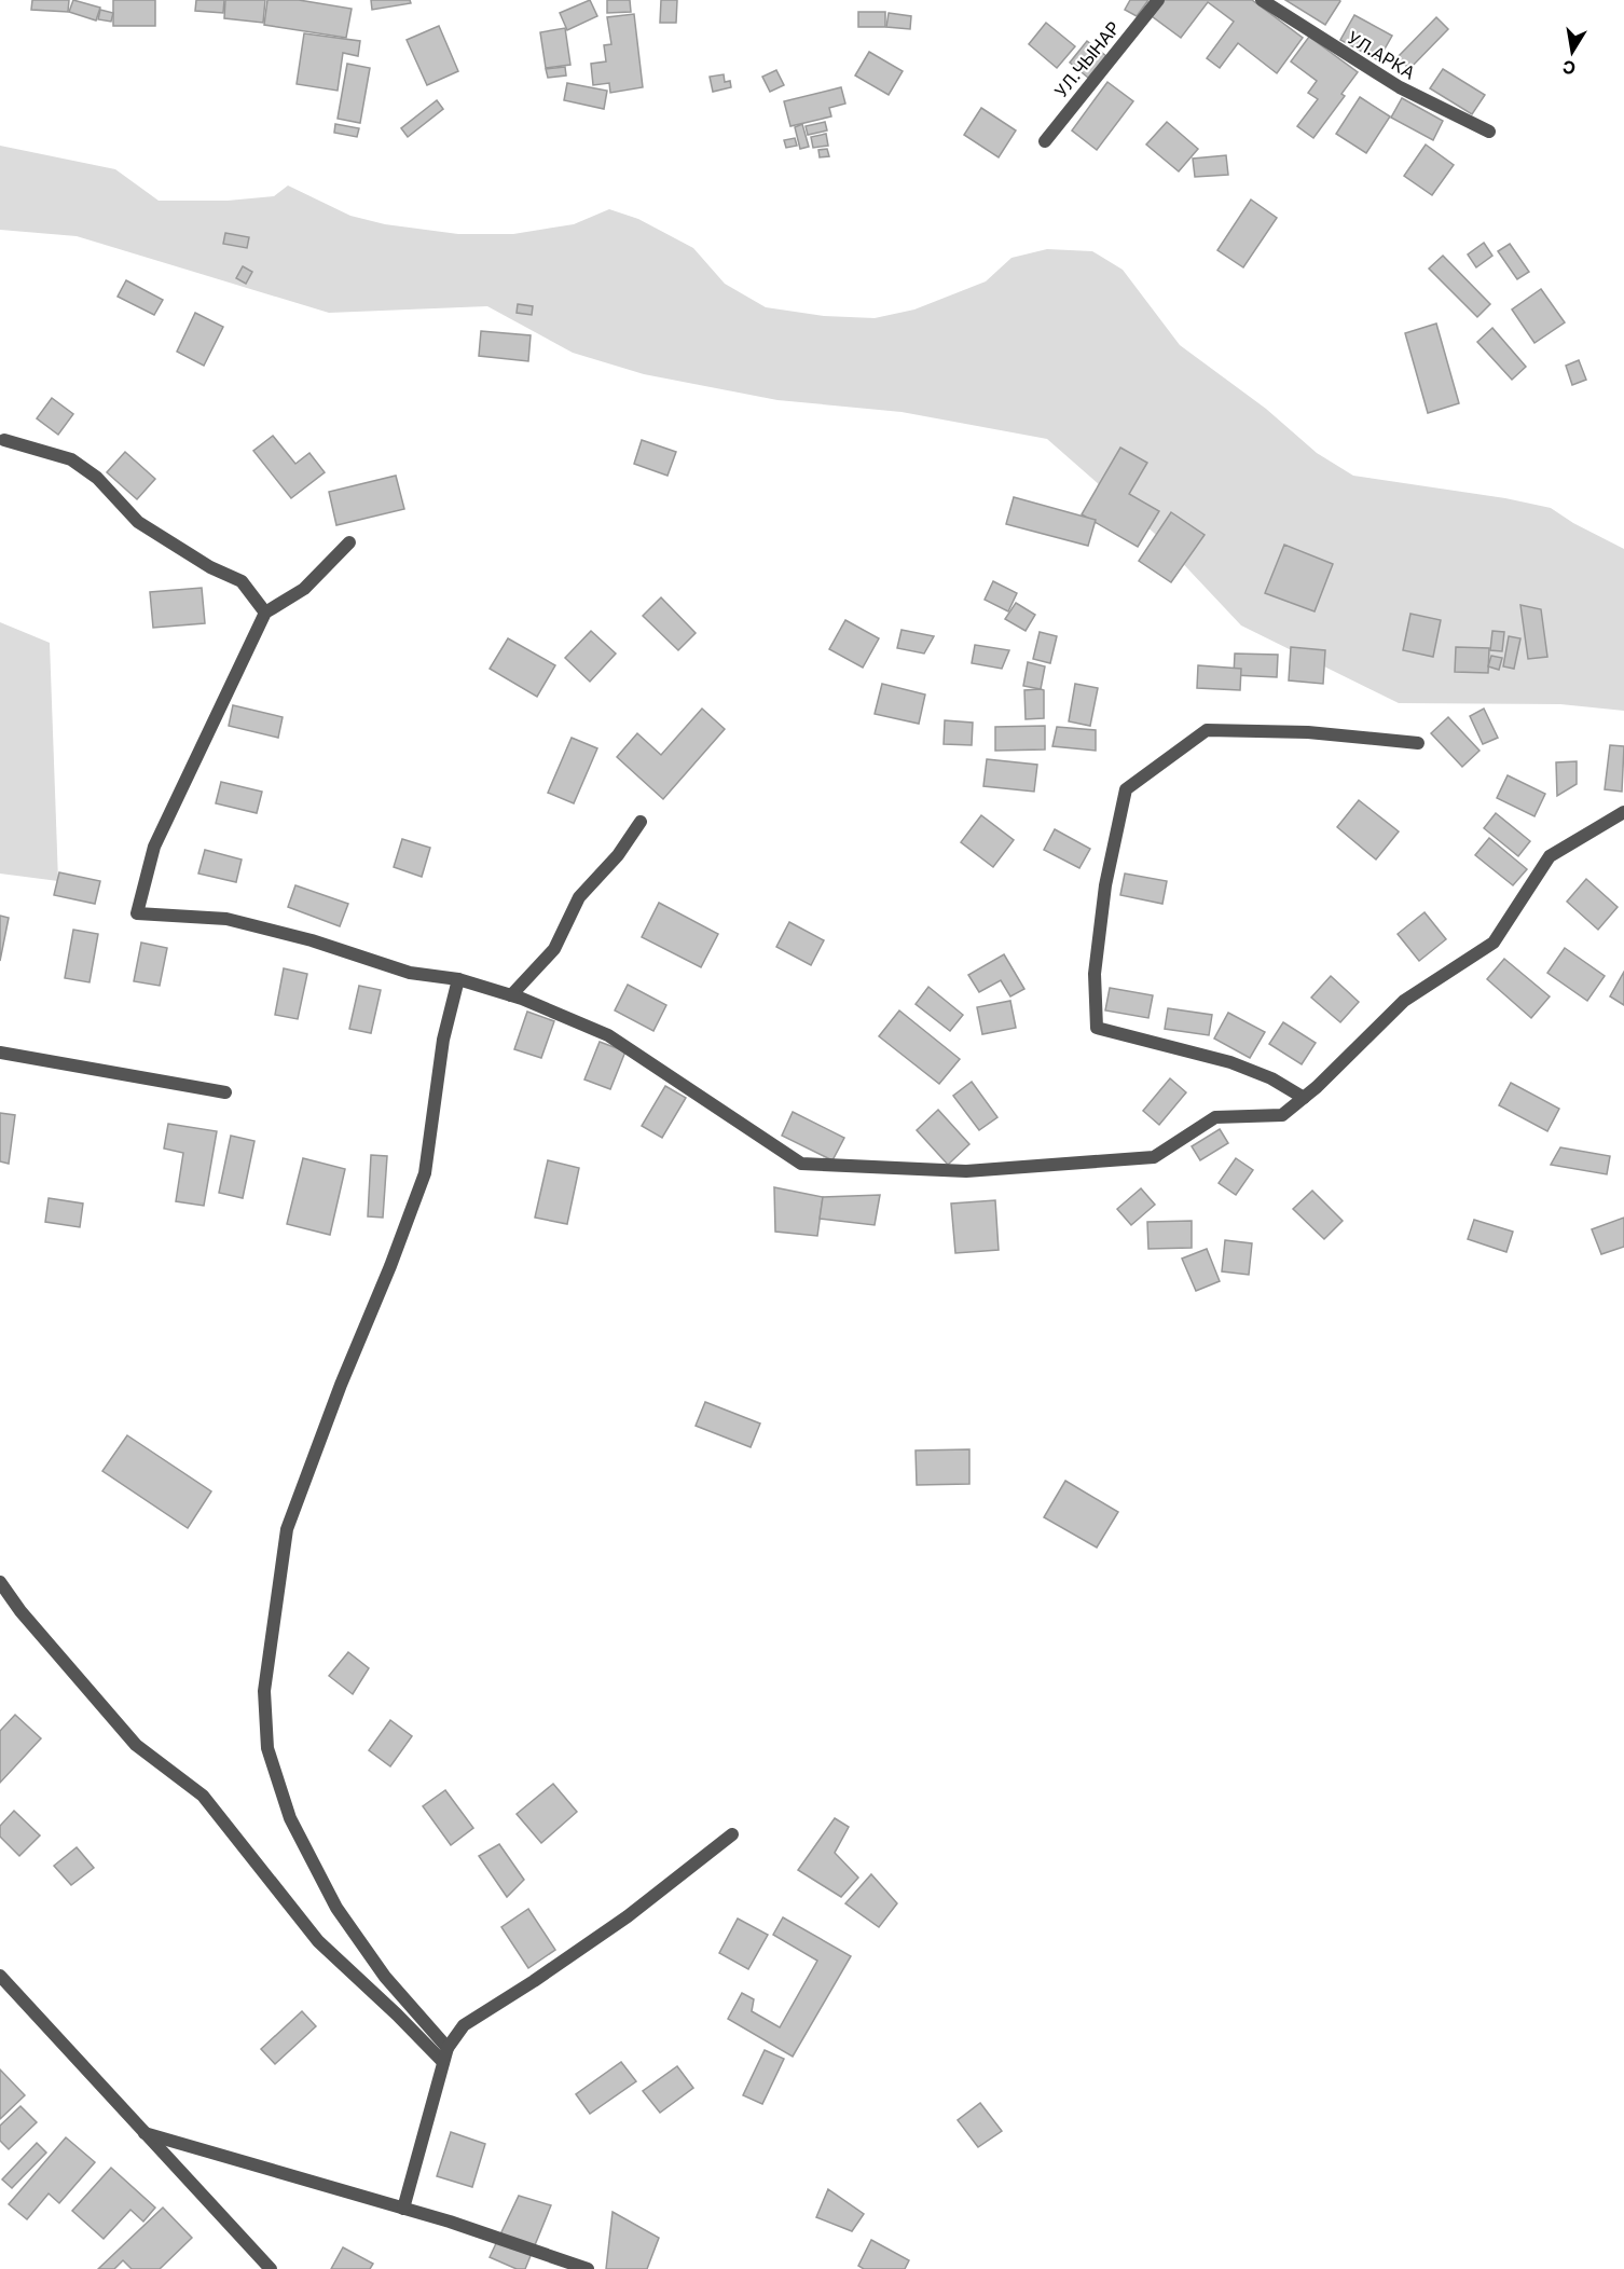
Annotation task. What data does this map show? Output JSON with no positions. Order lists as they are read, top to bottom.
{
  "streets": {
    "street": ["УЛ.АРКА", "УЛ.ЧЫНАР"]
  },
  "north": "bottom"
}
